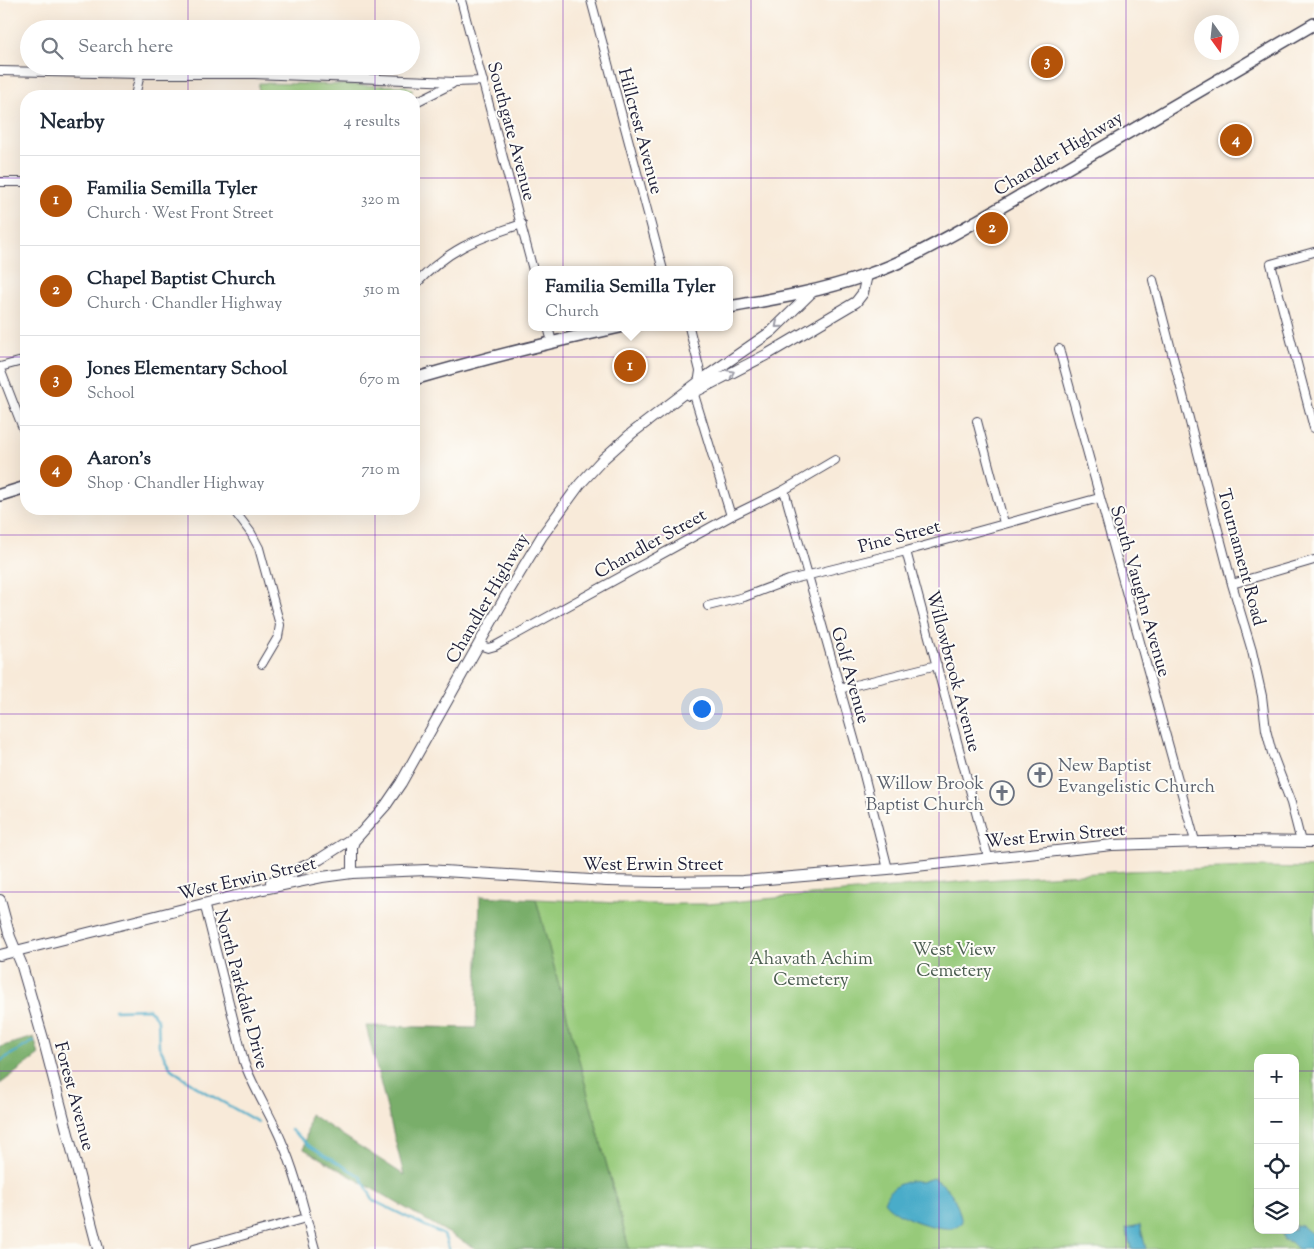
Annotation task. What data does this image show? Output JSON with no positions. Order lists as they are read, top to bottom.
{
  "streets": {
    "main road": ["Chandler Highway"],
    "street": [
      "Southgate Avenue",
      "Hillcrest Avenue",
      "Pine Street",
      "Chandler Street",
      "Tournament Road",
      "South Vaughn Avenue",
      "Willowbrook Avenue",
      "Golf Avenue",
      "West Erwin Street",
      "North Parkdale Drive",
      "Forest Avenue"
    ]
  },
  "crossings": [
    ["Chandler Highway", "Chandler Street"],
    ["Chandler Highway", "West Erwin Street"],
    ["Pine Street", "South Vaughn Avenue"],
    ["Pine Street", "Willowbrook Avenue"],
    ["Pine Street", "Golf Avenue"],
    ["Chandler Street", "Golf Avenue"],
    ["Tournament Road", "West Erwin Street"],
    ["South Vaughn Avenue", "West Erwin Street"],
    ["Willowbrook Avenue", "West Erwin Street"],
    ["Golf Avenue", "West Erwin Street"],
    ["West Erwin Street", "North Parkdale Drive"],
    ["West Erwin Street", "Forest Avenue"]
  ],
  "parks": ["West View Cemetery", "Ahavath Achim Cemetery"],
  "places": {
    "church": ["New Baptist Evangelistic Church", "Willow Brook Baptist Church"]
  },
  "north": "bottom",
  "page": {
    "search": "Search here",
    "pins": [
      "3",
      "4",
      "2",
      "1"
    ],
    "heading": ["Nearby", "4 results"],
    "list": [
      {
        "mark": "1",
        "name": "Familia Semilla Tyler",
        "note": "Church · West Front Street",
        "value": "320 m"
      },
      {
        "mark": "2",
        "name": "Chapel Baptist Church",
        "note": "Church · Chandler Highway",
        "value": "510 m"
      },
      {
        "mark": "3",
        "name": "Jones Elementary School",
        "note": "School",
        "value": "670 m"
      },
      {
        "mark": "4",
        "name": "Aaron's",
        "note": "Shop · Chandler Highway",
        "value": "710 m"
      }
    ],
    "popup": ["Familia Semilla Tyler", "Church"],
    "map_buttons": ["+", "−"]
  }
}
